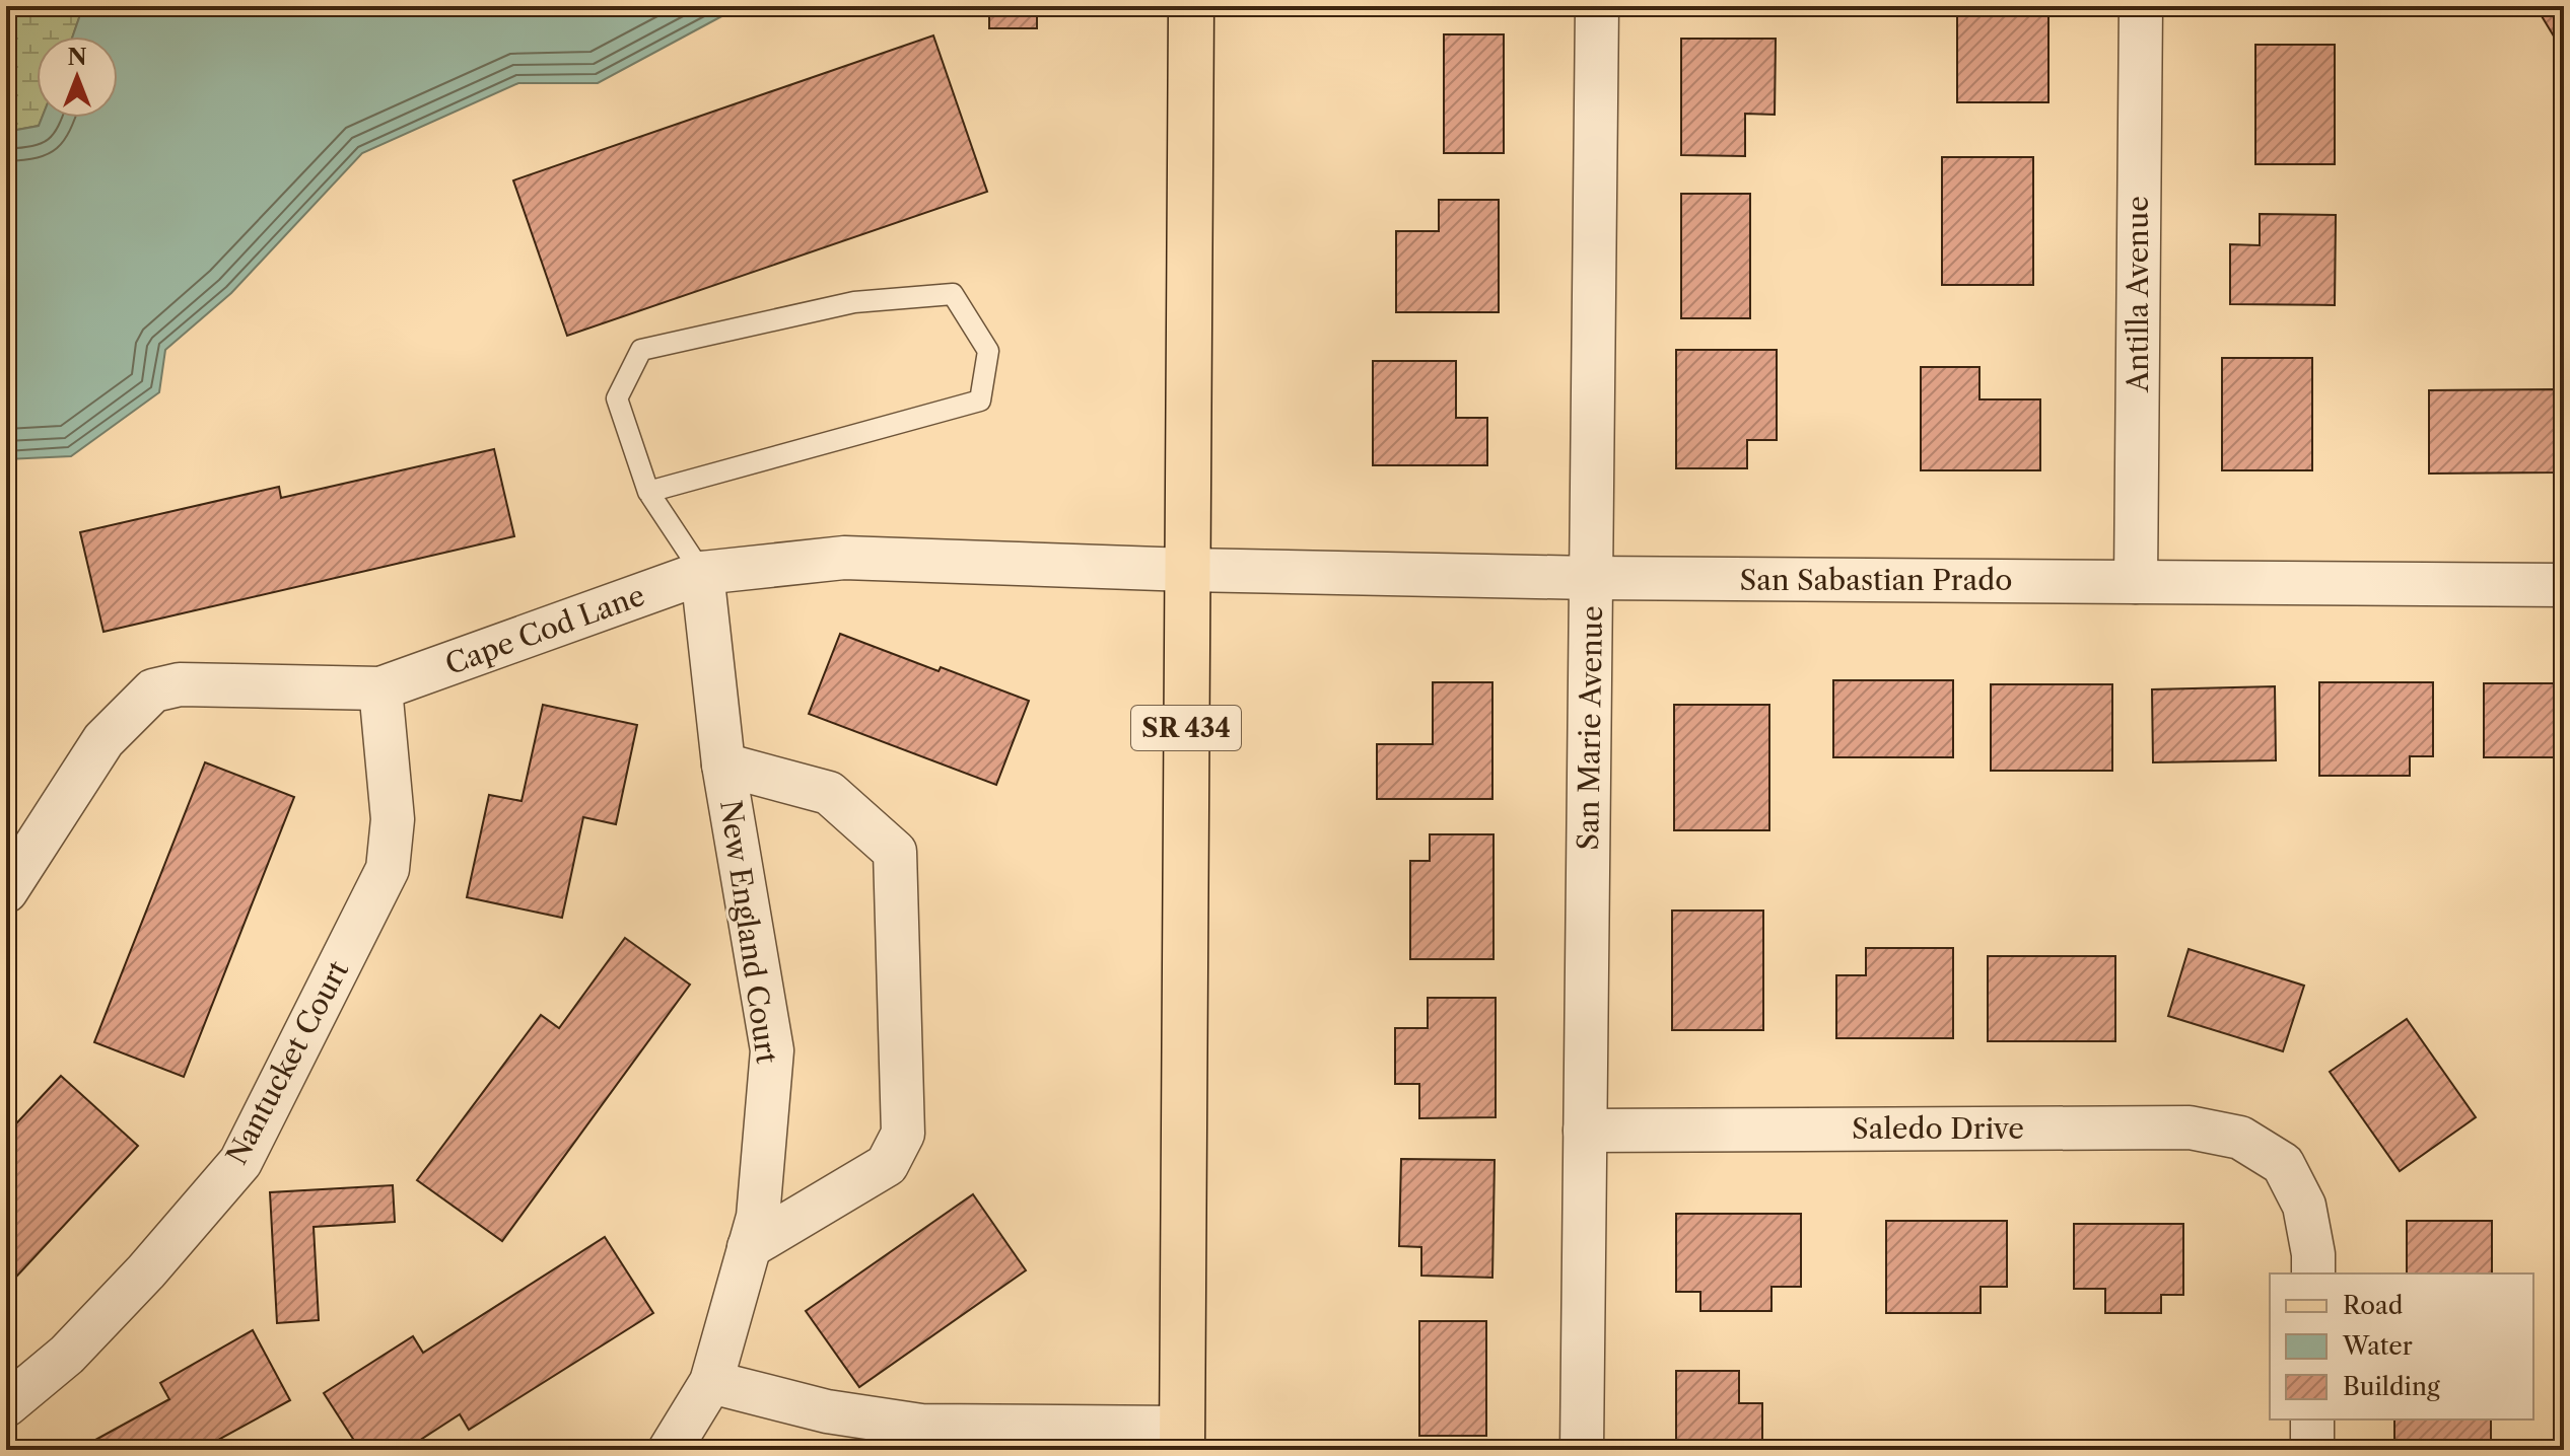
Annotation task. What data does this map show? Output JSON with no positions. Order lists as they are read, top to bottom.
{
  "streets": {
    "main road": ["SR 434"],
    "street": [
      "Antilla Avenue",
      "San Sabastian Prado",
      "Cape Cod Lane",
      "San Marie Avenue",
      "New England Court",
      "Nantucket Court",
      "Saledo Drive"
    ]
  },
  "crossings": [
    ["Antilla Avenue", "San Sabastian Prado"],
    ["San Sabastian Prado", "Cape Cod Lane"],
    ["San Sabastian Prado", "SR 434"],
    ["San Sabastian Prado", "San Marie Avenue"],
    ["Cape Cod Lane", "SR 434"],
    ["Cape Cod Lane", "New England Court"],
    ["Cape Cod Lane", "Nantucket Court"],
    ["San Marie Avenue", "Saledo Drive"]
  ],
  "legend": ["Road", "Water", "Building"],
  "north": "top"
}
